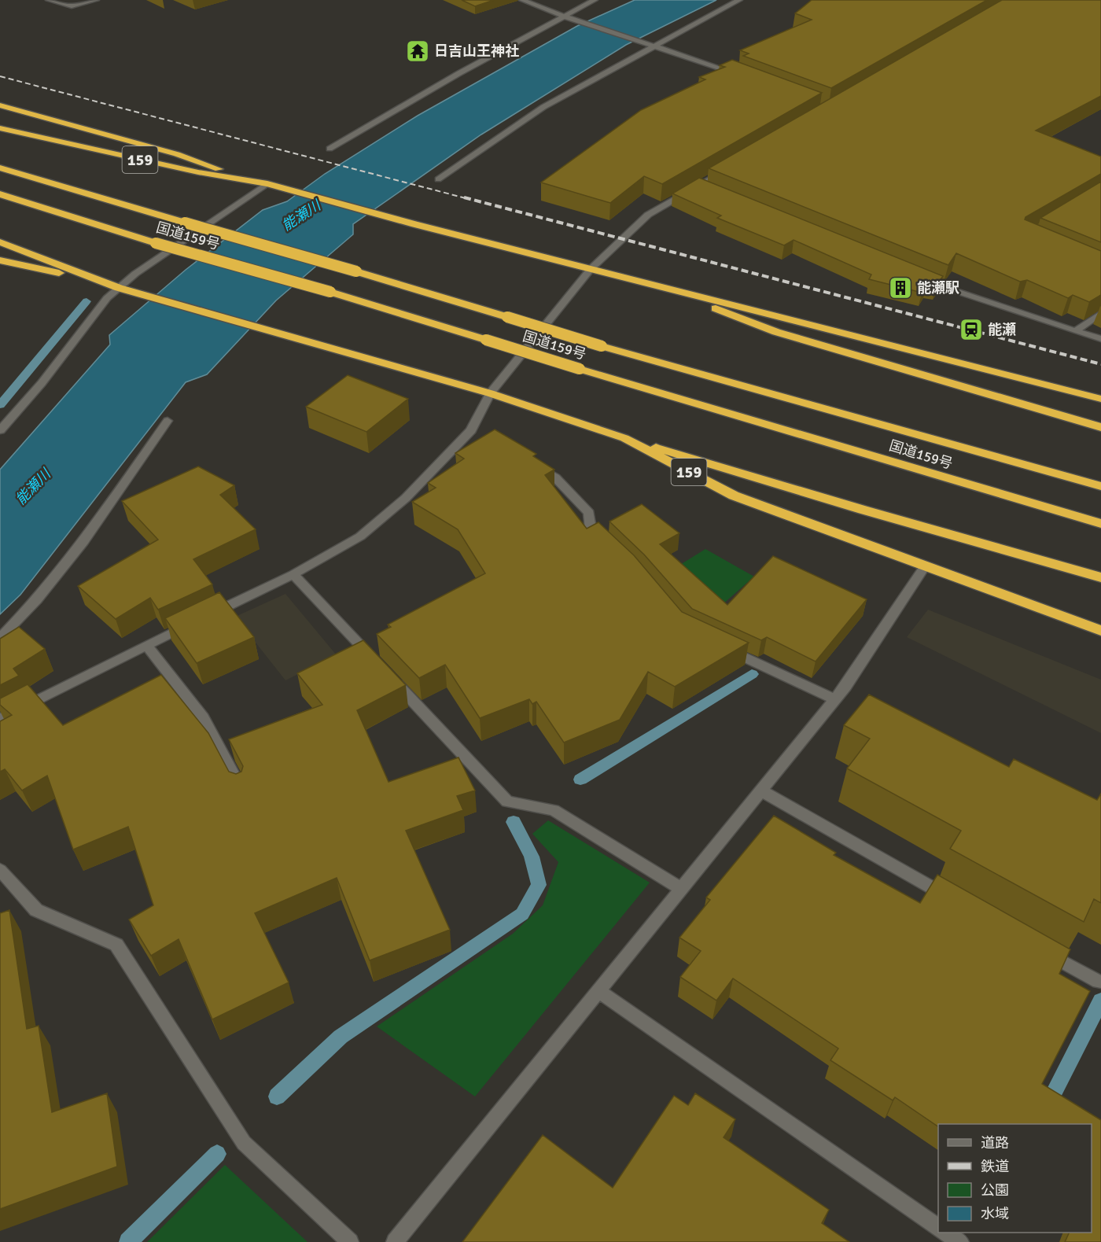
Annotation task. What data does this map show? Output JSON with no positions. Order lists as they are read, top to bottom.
{
  "streets": {
    "highway": ["159", "国道159号"]
  },
  "water": ["能瀬川"],
  "places": {
    "temple": ["日吉山王神社"],
    "building": ["能瀬駅"],
    "station": ["能瀬"]
  },
  "legend": [
    "道路",
    "鉄道",
    "公園",
    "水域"
  ]
}
